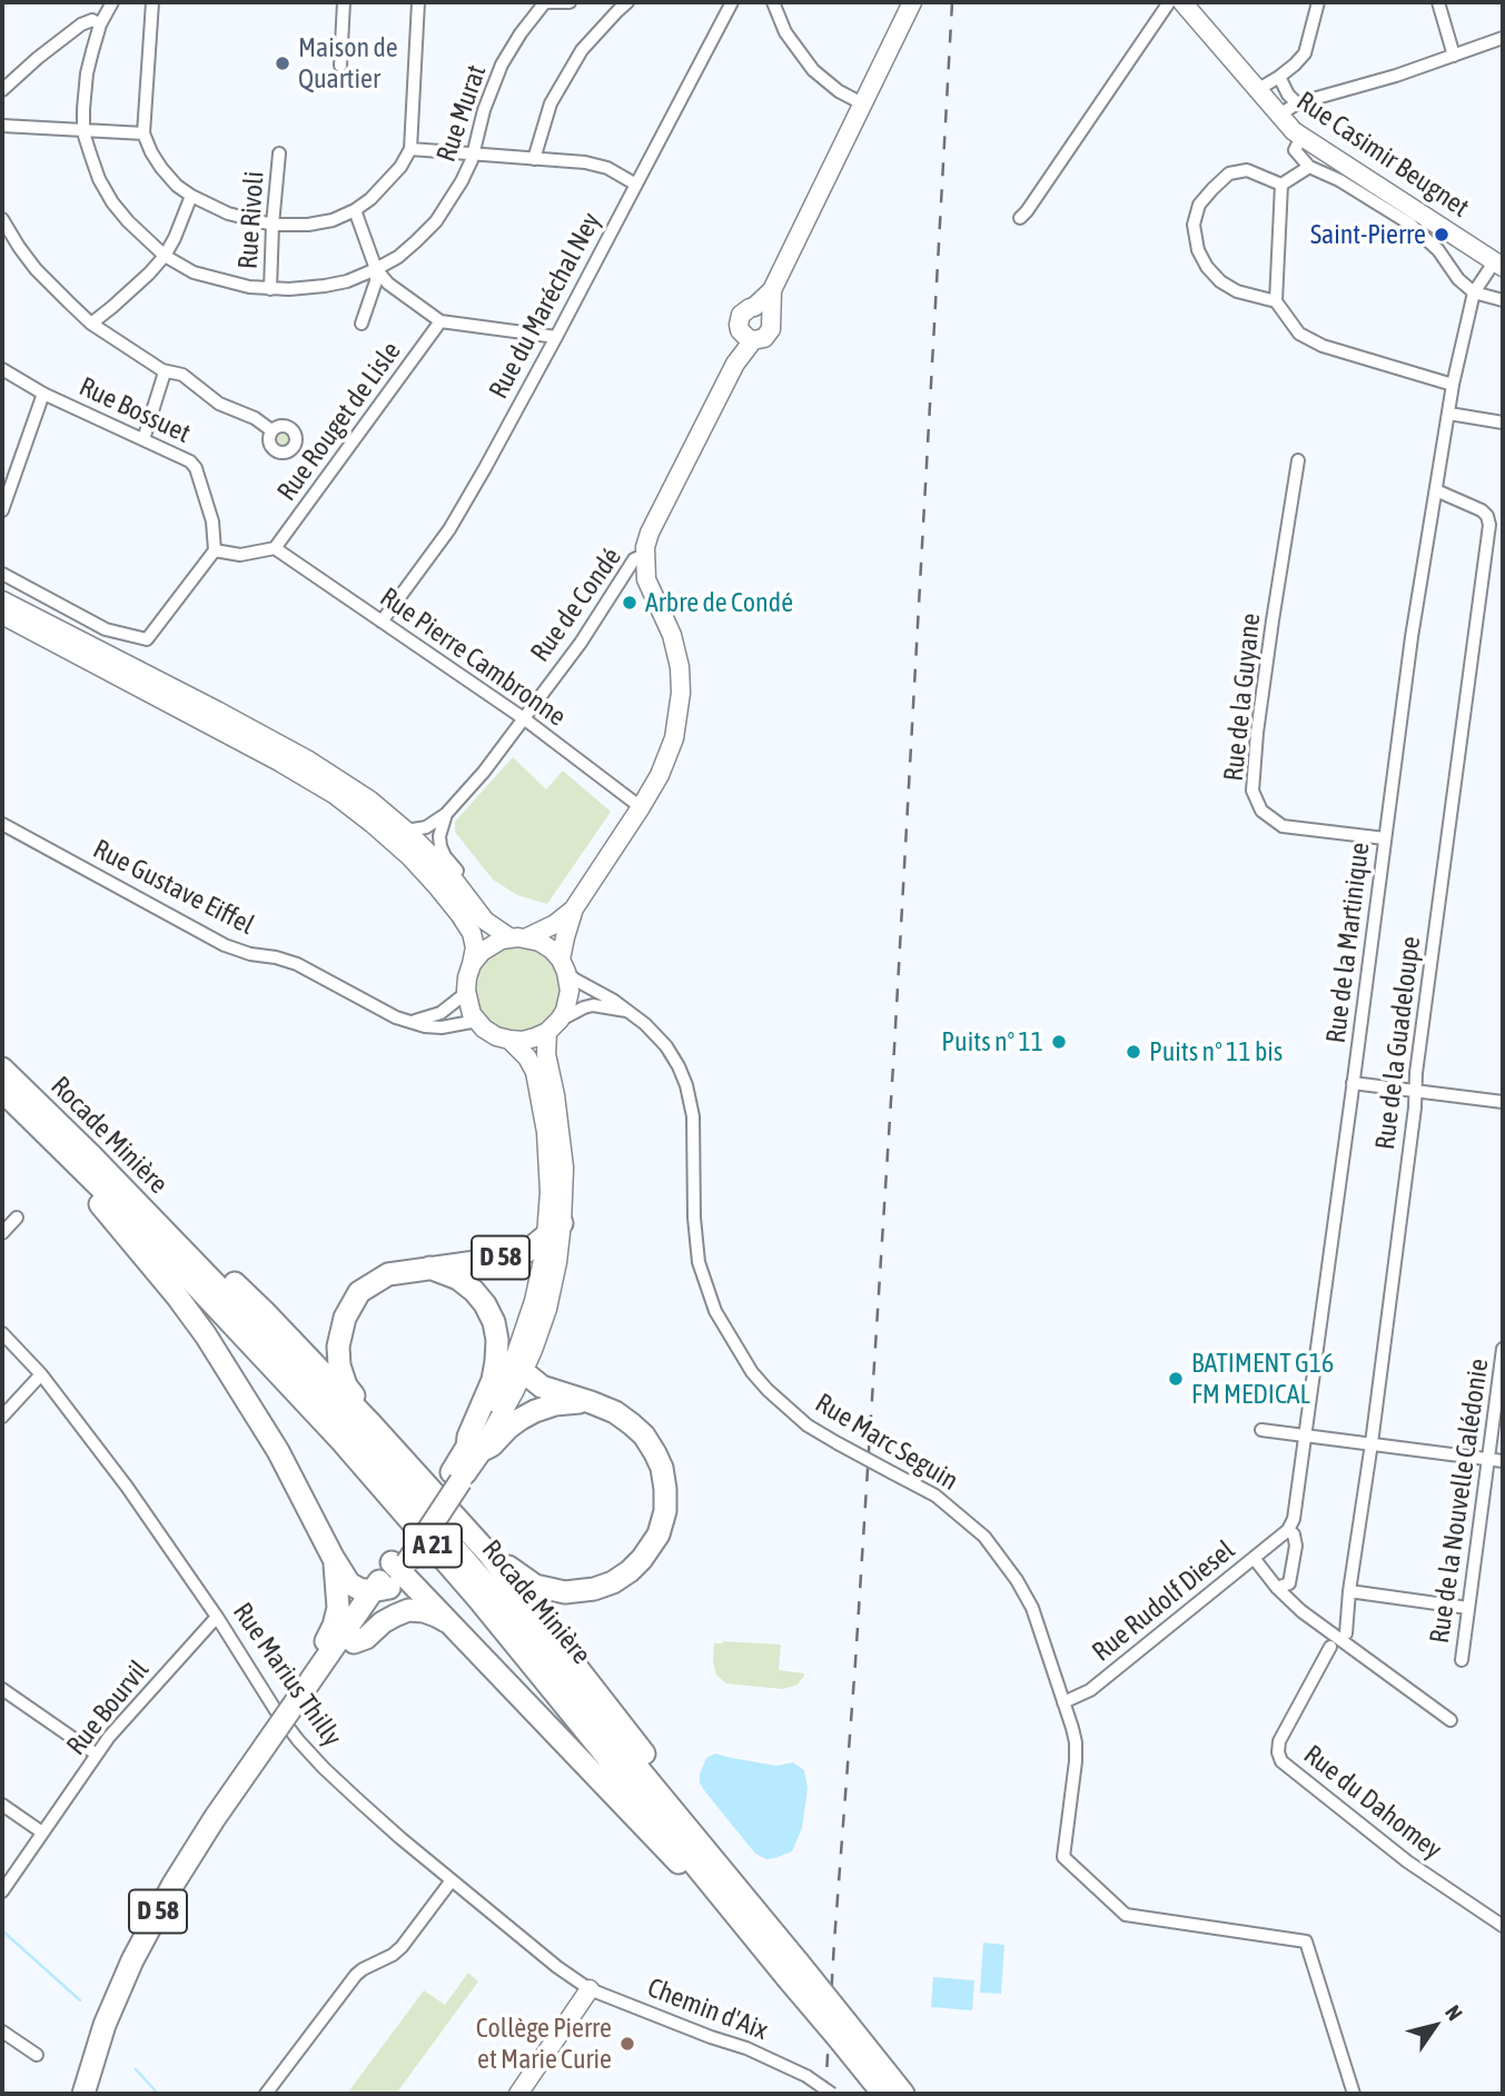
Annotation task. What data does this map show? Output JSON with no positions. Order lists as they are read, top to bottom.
{
  "streets": {
    "highway": ["Rocade Minière", "D 58", "A 21"],
    "main road": ["Rue Casimir Beugnet", "Rue de Condé"],
    "street": [
      "Rue Murat",
      "Rue Rivoli",
      "Rue du Maréchal Ney",
      "Rue Bossuet",
      "Rue Rouget de Lisle",
      "Rue Pierre Cambronne",
      "Rue de la Guyane",
      "Rue Gustave Eiffel",
      "Rue de la Martinique",
      "Rue de la Guadeloupe",
      "Rue Marc Seguin",
      "Rue de la Nouvelle Calédonie",
      "Rue Rudolf Diesel",
      "Rue Marius Thilly",
      "Rue Bourvil",
      "Rue du Dahomey",
      "Chemin d'Aix"
    ]
  },
  "crossings": [
    ["Rue Murat", "Rue Rivoli"],
    ["Rue Casimir Beugnet", "Rue de la Martinique"],
    ["Rue du Maréchal Ney", "Rue Pierre Cambronne"],
    ["Rue Rouget de Lisle", "Rue Pierre Cambronne"],
    ["Rue de Condé", "Rue Pierre Cambronne"],
    ["Rue de la Guyane", "Rue de la Martinique"],
    ["Rue Gustave Eiffel", "D 58"],
    ["Rue Gustave Eiffel", "Rue Marc Seguin"],
    ["Rue de la Martinique", "Rue de la Guadeloupe"],
    ["Rue de la Martinique", "Rue Rudolf Diesel"],
    ["D 58", "Rue Marc Seguin"],
    ["Rue Marc Seguin", "Rue Rudolf Diesel"],
    ["Rue Marius Thilly", "Rue Bourvil"],
    ["Rue Marius Thilly", "Chemin d'Aix"]
  ],
  "places": [
    "Maison de Quartier",
    "Saint-Pierre",
    "Arbre de Condé",
    "Puits n° 11",
    "Puits n° 11 bis",
    "BATIMENT G16 FM MEDICAL",
    "Collège Pierre et Marie Curie"
  ],
  "north": "top right"
}
